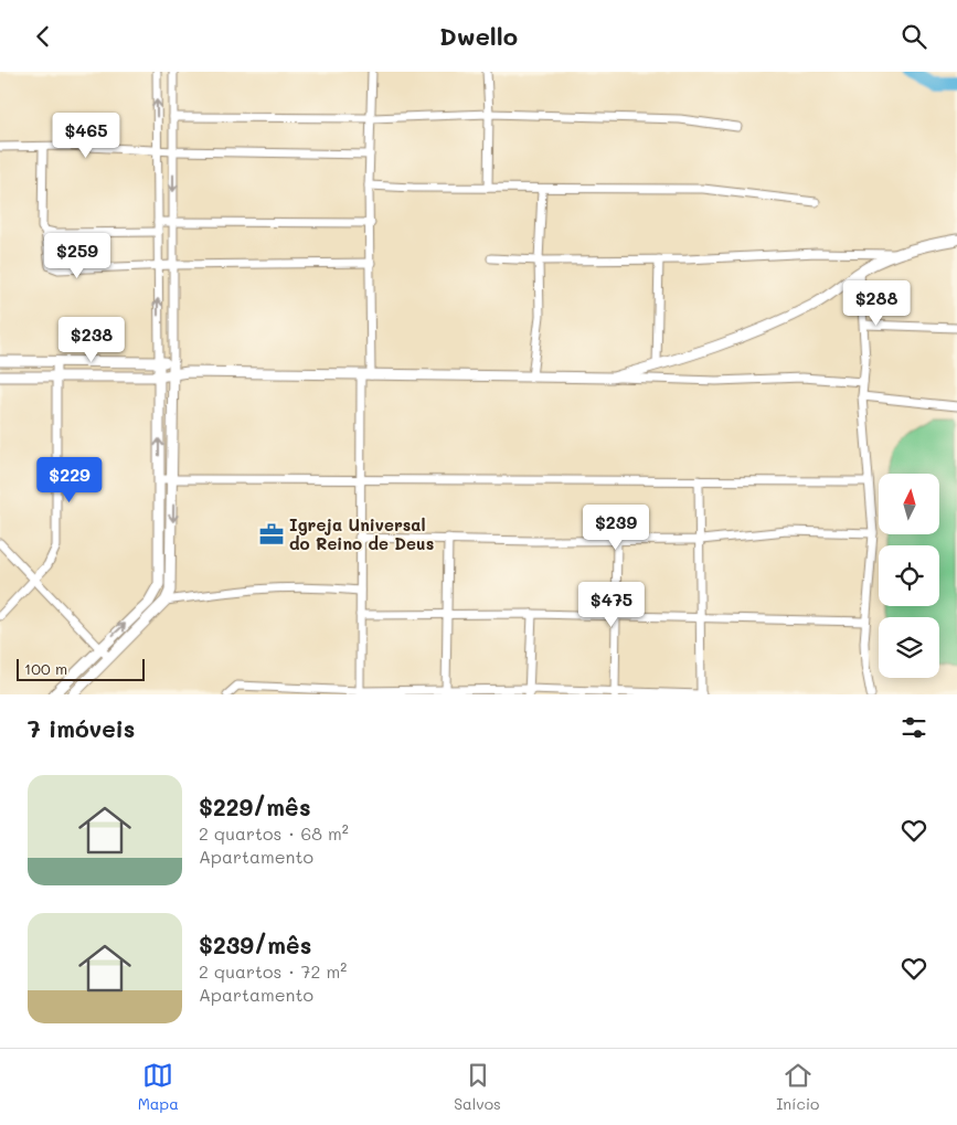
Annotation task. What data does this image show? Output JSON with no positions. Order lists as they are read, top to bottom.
{
  "places": {
    "office": ["Igreja Universal do Reino de Deus"]
  },
  "scale_bar": "100 m",
  "north": "top",
  "page": {
    "header": "Dwello",
    "price": [
      "$465",
      "$259",
      "$288",
      "$238",
      "$229",
      "$239",
      "$475"
    ],
    "scale": "100 m",
    "heading": "7 imóveis",
    "list": [
      {
        "name": "$229/mês",
        "note": "2 quartos · 68 m² · Apartamento"
      },
      {
        "name": "$239/mês",
        "note": "2 quartos · 72 m² · Apartamento"
      }
    ],
    "tabs": ["Mapa", "Salvos", "Início"]
  }
}
